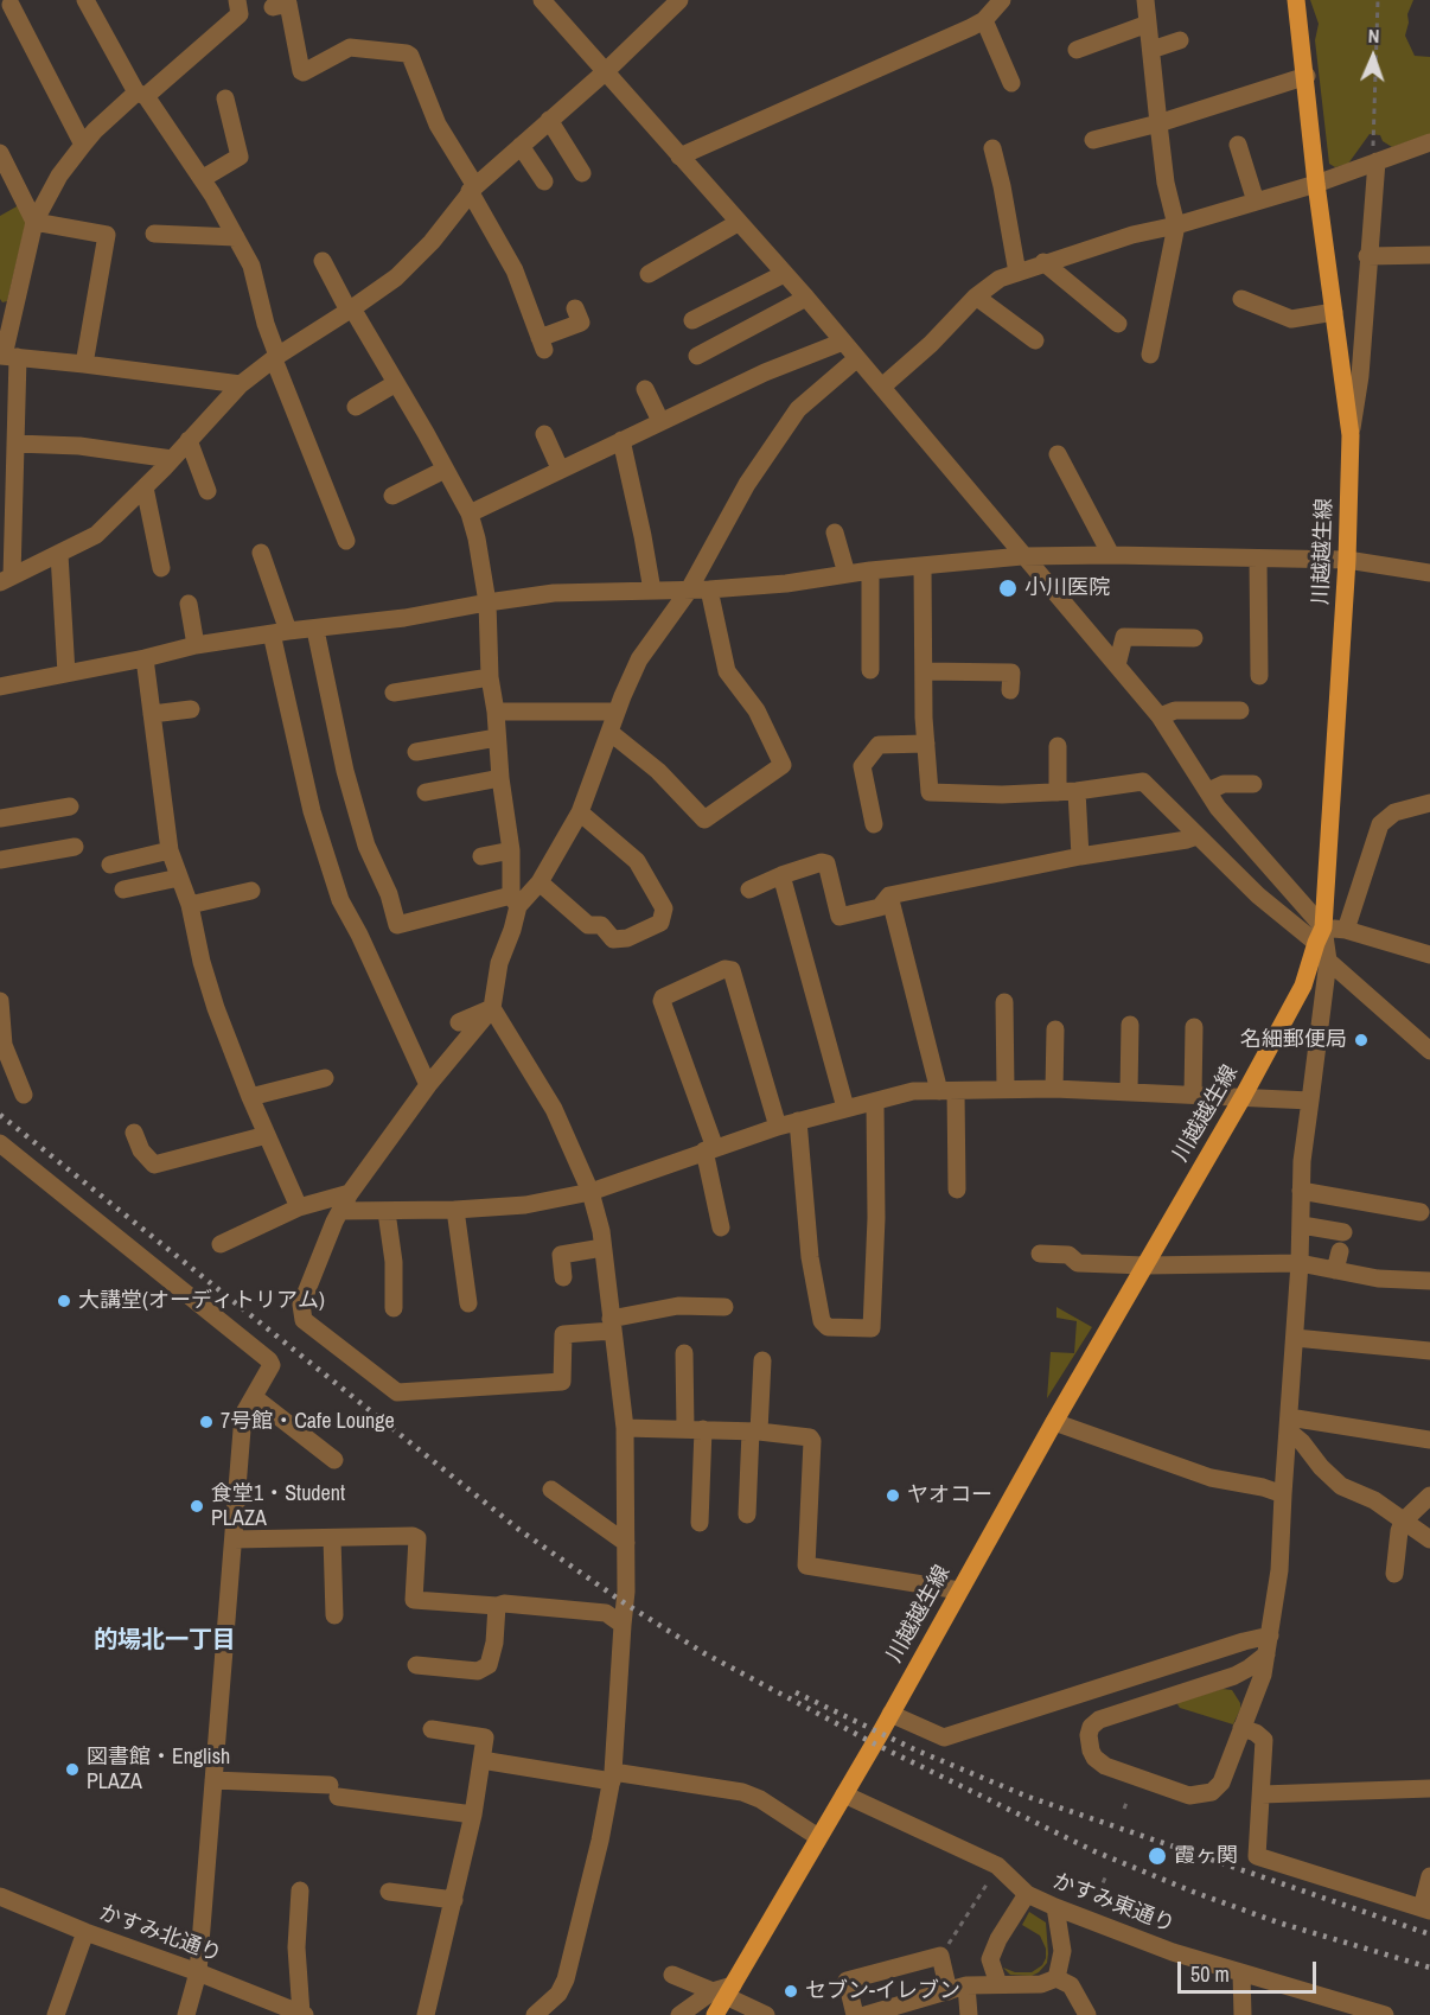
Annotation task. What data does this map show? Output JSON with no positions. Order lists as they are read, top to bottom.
{
  "streets": {
    "main road": ["川越越生線"],
    "street": ["かすみ東通り", "かすみ北通り"]
  },
  "crossings": [
    ["川越越生線", "かすみ東通り"]
  ],
  "districts": ["的場北一丁目"],
  "places": [
    "小川医院",
    "名細郵便局",
    "大講堂(オーディトリアム)",
    "7号館・Cafe Lounge",
    "ヤオコー",
    "食堂1・Student PLAZA",
    "図書館・English PLAZA",
    "霞ヶ関",
    "セブン-イレブン"
  ],
  "scale_bar": "50 m",
  "north": "top"
}
